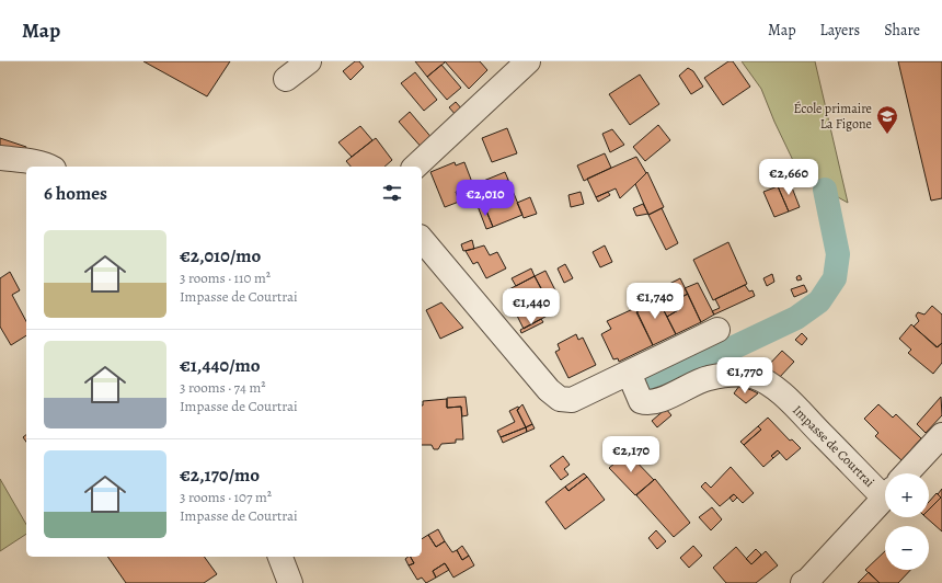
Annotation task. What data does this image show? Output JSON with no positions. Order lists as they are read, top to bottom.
{
  "streets": {
    "street": ["Impasse de Courtrai"]
  },
  "places": {
    "school or university": ["École primaire La Figone"]
  },
  "page": {
    "header": "Map",
    "nav": ["Map", "Layers", "Share"],
    "price": [
      "€2,660",
      "€2,010",
      "€1,740",
      "€1,440",
      "€1,770",
      "€2,170"
    ],
    "heading": "6 homes",
    "list": [
      {
        "name": "€2,010/mo",
        "note": "3 rooms · 110 m² · Impasse de Courtrai"
      },
      {
        "name": "€1,440/mo",
        "note": "3 rooms · 74 m² · Impasse de Courtrai"
      },
      {
        "name": "€2,170/mo",
        "note": "3 rooms · 107 m² · Impasse de Courtrai"
      }
    ],
    "map_buttons": ["+", "−"]
  }
}
